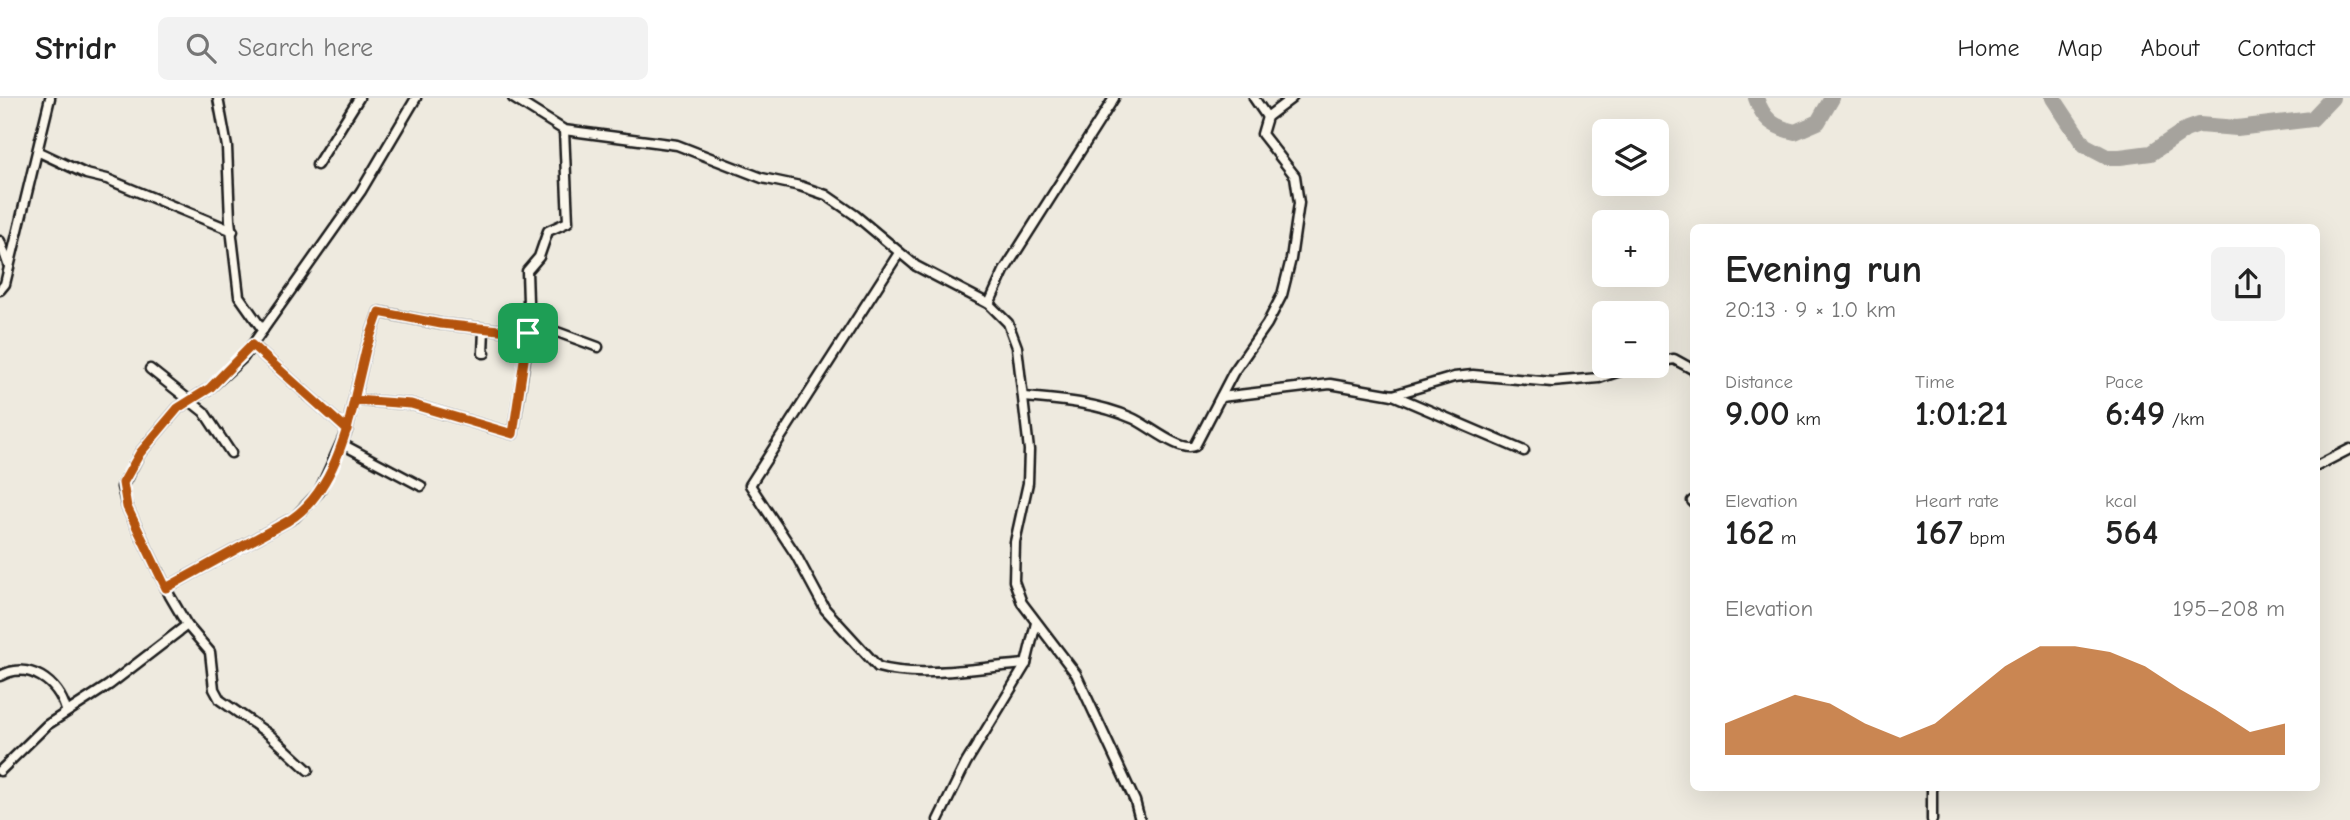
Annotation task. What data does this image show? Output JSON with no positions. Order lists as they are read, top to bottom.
{
  "page": {
    "header": "Stridr",
    "search": "Search here",
    "nav": [
      "Home",
      "Map",
      "About",
      "Contact"
    ],
    "map_buttons": ["+", "−"],
    "heading": ["Evening run", "20:13 · 9 × 1.0 km"],
    "stats": [
      ["Distance", "9.00 km"],
      ["Time", "1:01:21"],
      ["Pace", "6:49 /km"],
      ["Elevation", "162 m"],
      ["Heart rate", "167 bpm"],
      ["kcal", "564"]
    ],
    "chart": ["Elevation", "195–208 m"]
  }
}
